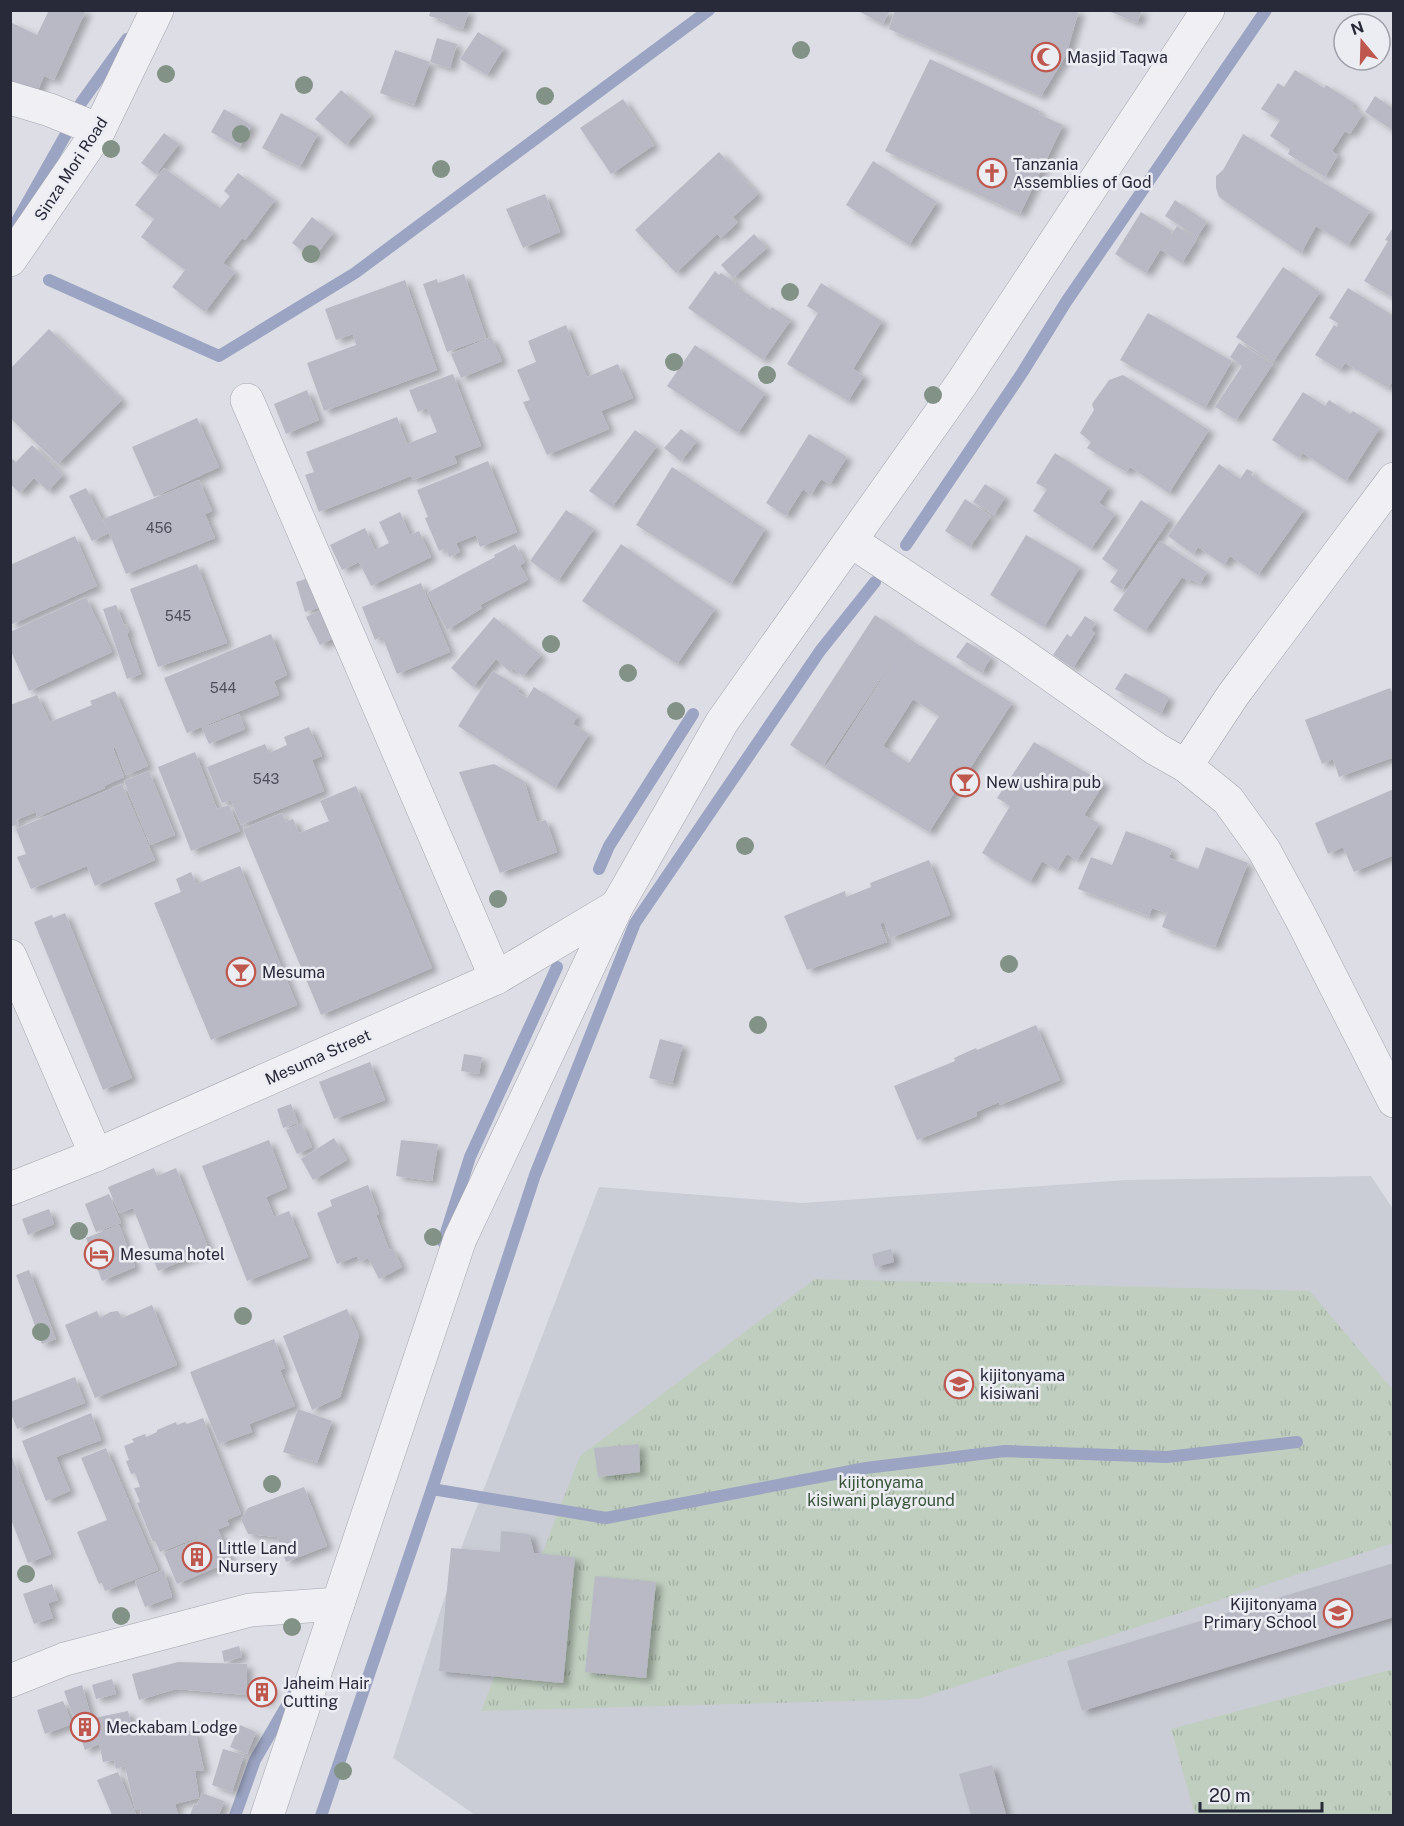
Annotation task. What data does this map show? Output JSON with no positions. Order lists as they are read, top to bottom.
{
  "streets": {
    "street": ["Sinza Mori Road", "Mesuma Street"]
  },
  "parks": ["kijitonyama kisiwani playground"],
  "places": {
    "mosque": ["Masjid Taqwa"],
    "church": ["Tanzania Assemblies of God"],
    "bar": ["New ushira pub", "Mesuma"],
    "hotel": ["Mesuma hotel"],
    "school or university": ["kijitonyama kisiwani", "Kijitonyama Primary School"],
    "building": ["Little Land Nursery", "Jaheim Hair Cutting", "Meckabam Lodge"]
  },
  "house_numbers": [
    "456",
    "545",
    "544",
    "543"
  ],
  "scale_bar": "20 m",
  "north": "top"
}
